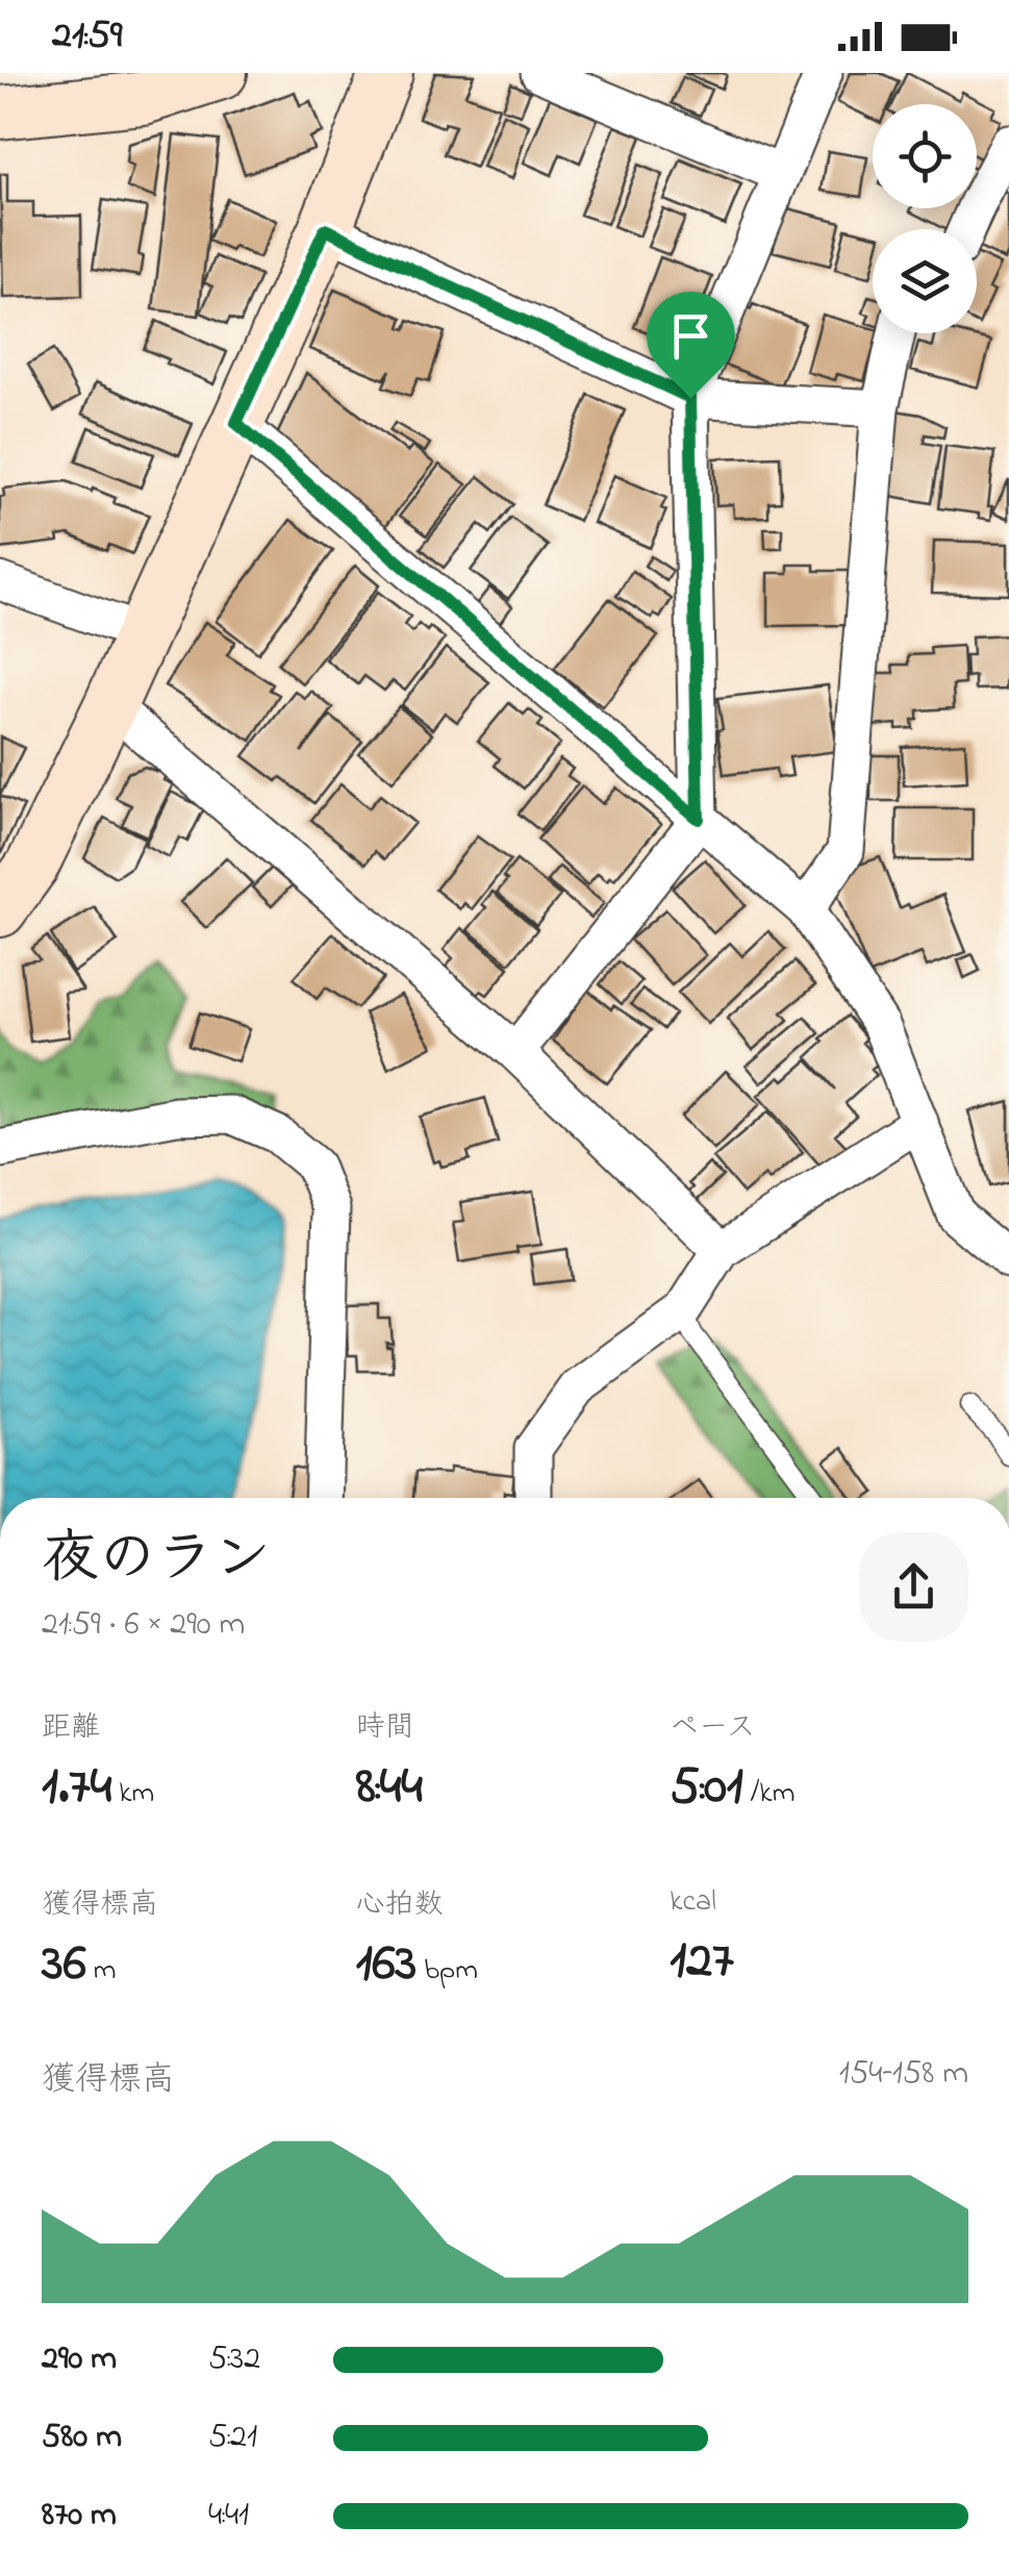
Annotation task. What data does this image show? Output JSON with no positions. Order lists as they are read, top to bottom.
{
  "page": {
    "status": "21:59",
    "heading": ["夜のラン", "21:59 · 6 × 290 m"],
    "stats": [
      ["距離", "1.74 km"],
      ["時間", "8:44"],
      ["ペース", "5:01 /km"],
      ["獲得標高", "36 m"],
      ["心拍数", "163 bpm"],
      ["kcal", "127"]
    ],
    "chart": ["獲得標高", "154–158 m"],
    "list": [
      {
        "name": "290 m",
        "note": "5:32"
      },
      {
        "name": "580 m",
        "note": "5:21"
      },
      {
        "name": "870 m",
        "note": "4:41"
      }
    ]
  }
}
